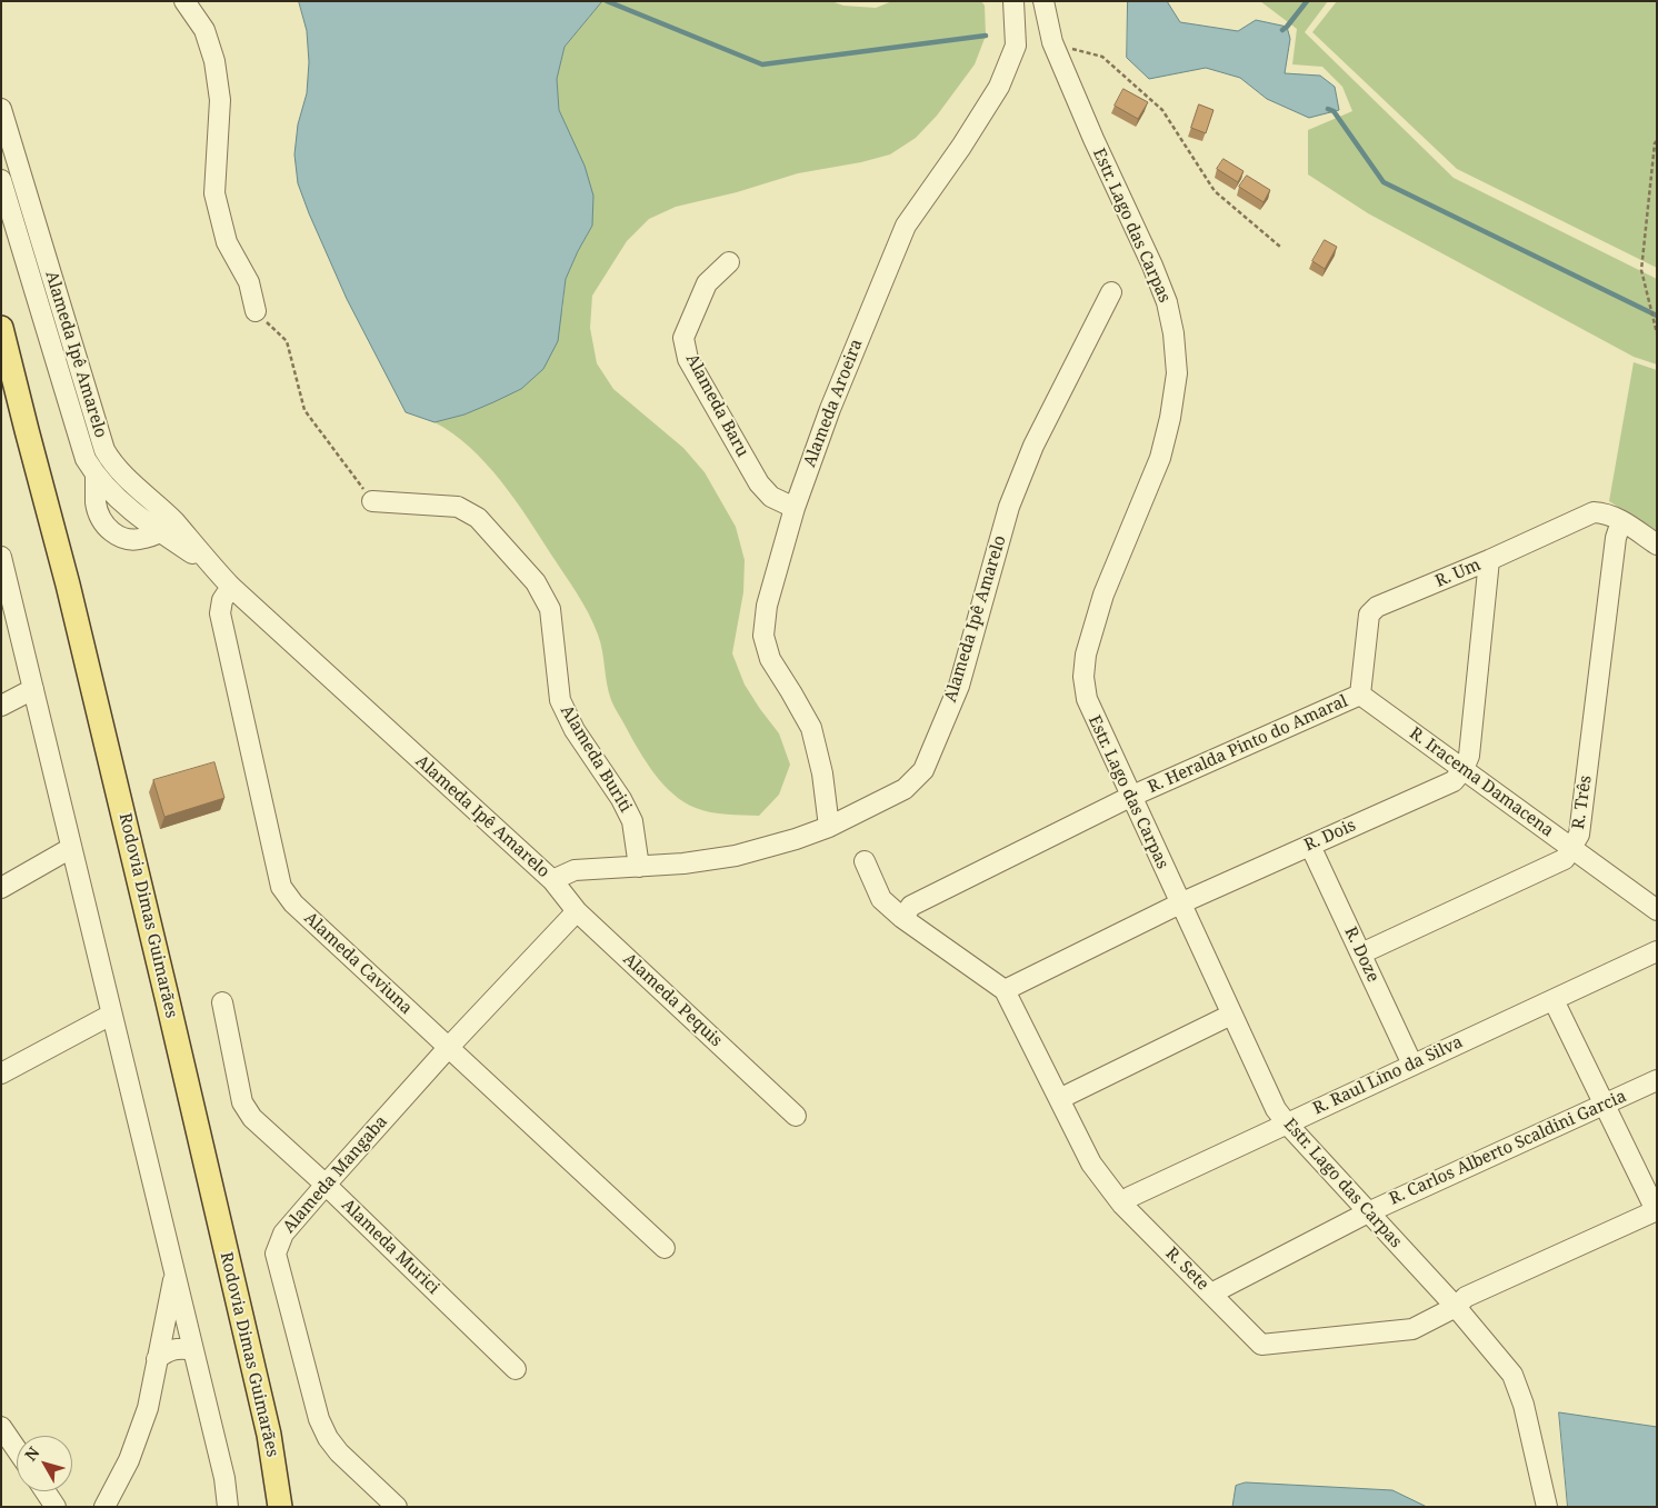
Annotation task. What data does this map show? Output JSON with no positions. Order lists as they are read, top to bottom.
{
  "streets": {
    "main road": ["Rodovia Dimas Guimarães"],
    "street": [
      "Estr. Lago das Carpas",
      "Alameda Ipê Amarelo",
      "Alameda Aroeira",
      "Alameda Baru",
      "R. Um",
      "R. Heralda Pinto do Amaral",
      "Alameda Buriti",
      "R. Iracema Damacena",
      "R. Três",
      "R. Dois",
      "R. Doze",
      "Alameda Caviuna",
      "Alameda Pequis",
      "R. Raul Lino da Silva",
      "R. Carlos Alberto Scaldini Garcia",
      "Alameda Mangaba",
      "Alameda Murici",
      "R. Sete"
    ]
  },
  "crossings": [
    ["Estr. Lago das Carpas", "R. Heralda Pinto do Amaral"],
    ["Estr. Lago das Carpas", "R. Dois"],
    ["Estr. Lago das Carpas", "R. Raul Lino da Silva"],
    ["Estr. Lago das Carpas", "R. Carlos Alberto Scaldini Garcia"],
    ["Estr. Lago das Carpas", "R. Sete"],
    ["Alameda Ipê Amarelo", "Alameda Aroeira"],
    ["Alameda Ipê Amarelo", "Alameda Buriti"],
    ["Alameda Ipê Amarelo", "Alameda Caviuna"],
    ["Alameda Ipê Amarelo", "Alameda Pequis"],
    ["Alameda Aroeira", "Alameda Baru"],
    ["R. Um", "R. Heralda Pinto do Amaral"],
    ["R. Um", "R. Iracema Damacena"],
    ["R. Um", "R. Três"],
    ["R. Heralda Pinto do Amaral", "R. Iracema Damacena"],
    ["R. Heralda Pinto do Amaral", "R. Sete"],
    ["R. Iracema Damacena", "R. Três"],
    ["R. Iracema Damacena", "R. Dois"],
    ["R. Três", "R. Doze"],
    ["R. Dois", "R. Doze"],
    ["R. Dois", "R. Sete"],
    ["R. Doze", "R. Raul Lino da Silva"],
    ["Alameda Caviuna", "Alameda Mangaba"],
    ["Alameda Pequis", "Alameda Mangaba"],
    ["R. Raul Lino da Silva", "R. Sete"],
    ["R. Carlos Alberto Scaldini Garcia", "R. Sete"],
    ["Alameda Mangaba", "Alameda Murici"]
  ],
  "north": "top left"
}
